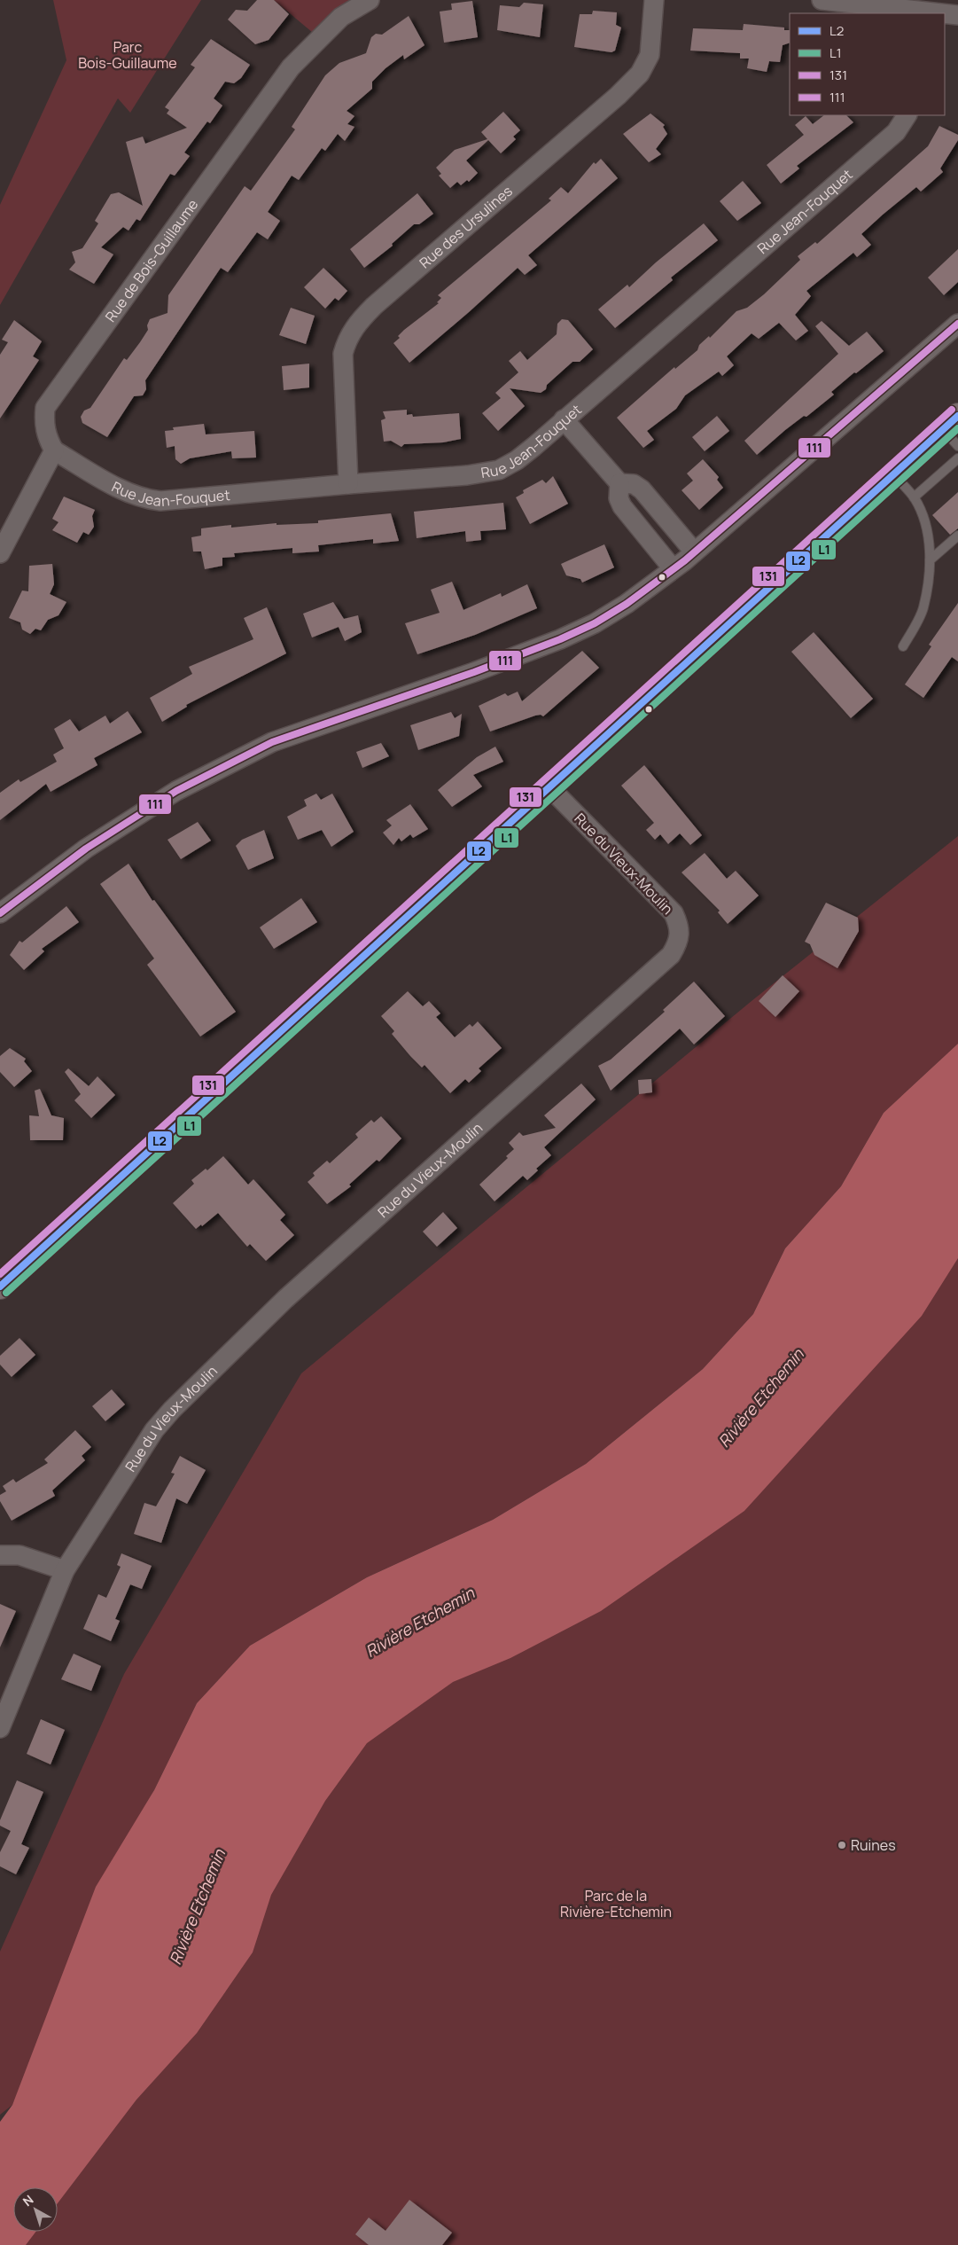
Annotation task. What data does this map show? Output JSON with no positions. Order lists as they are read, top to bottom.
{
  "streets": {
    "street": [
      "Rue Jean-Fouquet",
      "Rue des Ursulines",
      "Rue de Bois-Guillaume",
      "Rue du Vieux-Moulin"
    ]
  },
  "crossings": [
    ["Rue Jean-Fouquet", "Rue des Ursulines"],
    ["Rue Jean-Fouquet", "Rue de Bois-Guillaume"]
  ],
  "water": ["Rivière Etchemin"],
  "parks": ["Parc Bois-Guillaume", "Parc de la Rivière-Etchemin"],
  "places": ["Ruines"],
  "lines": [
    "transit line 111",
    "transit line 131",
    "transit line L2",
    "transit line L1"
  ],
  "legend": [
    "L2",
    "L1",
    "131",
    "111"
  ],
  "north": "top left"
}
